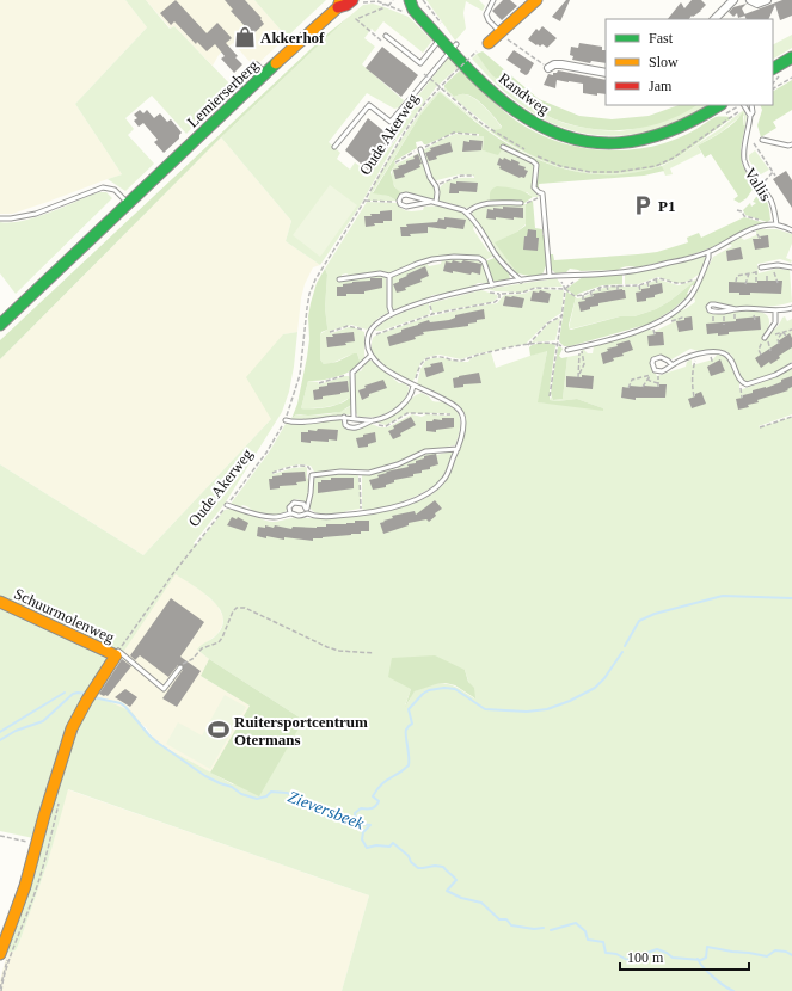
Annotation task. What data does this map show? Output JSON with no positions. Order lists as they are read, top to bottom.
{
  "streets": {
    "main road": ["Lemierserberg", "Randweg", "Schuurmolenweg"],
    "lane": ["Vallis"],
    "path": ["Oude Akerweg"]
  },
  "water": ["Zieversbeek"],
  "places": {
    "shop": ["Akkerhof"],
    "parking": ["P1"],
    "sports": ["Ruitersportcentrum Otermans"]
  },
  "legend": ["Fast", "Slow", "Jam"],
  "scale_bar": "100 m"
}
